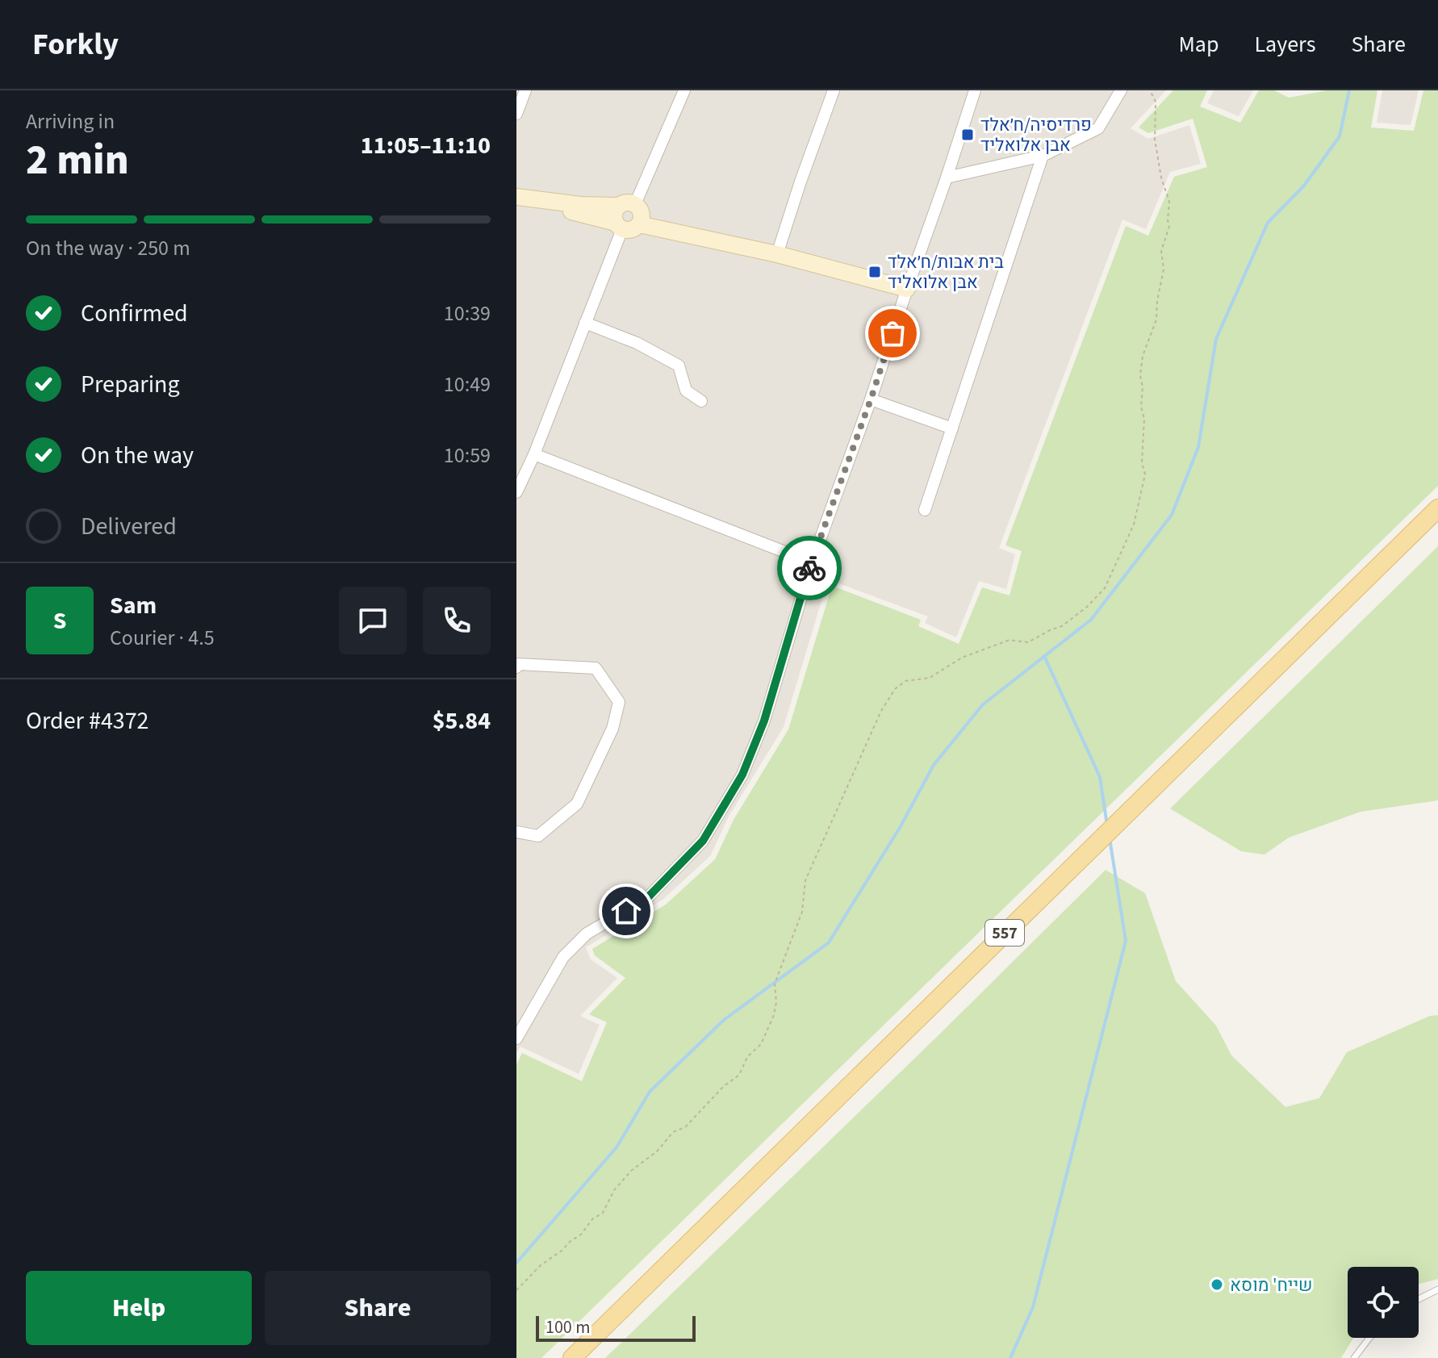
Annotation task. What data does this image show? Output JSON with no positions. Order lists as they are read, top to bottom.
{
  "streets": {
    "main road": ["557"]
  },
  "places": {
    "transit": ["פרדיסיה/ח׳אלד אבן אלואליד", "בית אבות/ח׳אלד אבן אלואליד"],
    "other": ["שייח' מוסא"]
  },
  "scale_bar": "100 m",
  "page": {
    "header": "Forkly",
    "nav": ["Map", "Layers", "Share"],
    "heading": ["2 min", "Arriving in", "11:05–11:10"],
    "panel": [
      "Sam",
      "Courier · 4.5",
      "Order #4372",
      "$5.84"
    ],
    "bar": "On the way · 250 m",
    "list": [
      ["Confirmed", "10:39"],
      ["Preparing", "10:49"],
      ["On the way", "10:59"],
      "Delivered"
    ],
    "round": "S",
    "buttons": ["Help", "Share"],
    "scale": "100 m"
  }
}
